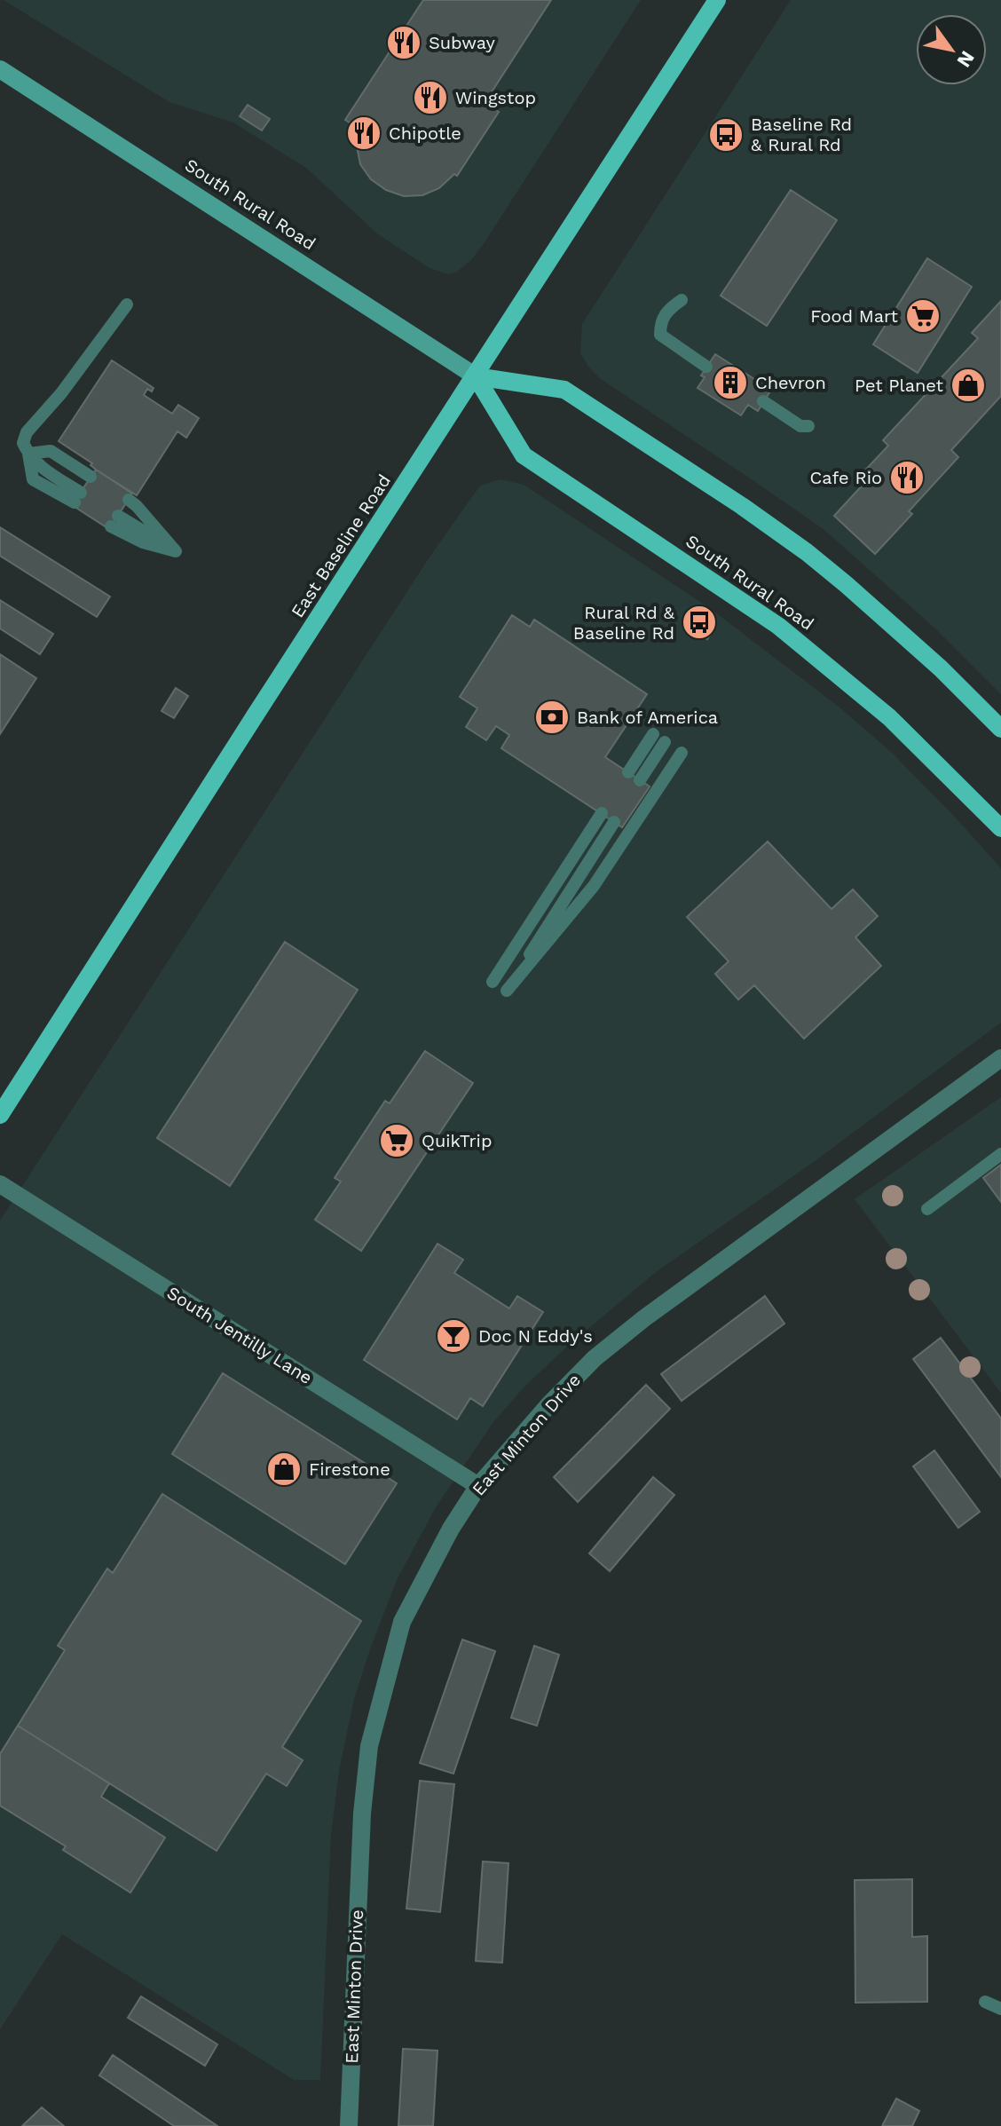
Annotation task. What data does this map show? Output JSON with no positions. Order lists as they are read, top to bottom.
{
  "streets": {
    "main road": ["South Rural Road", "East Baseline Road"],
    "street": ["South Jentilly Lane", "East Minton Drive"]
  },
  "crossings": [
    ["South Rural Road", "East Baseline Road"],
    ["South Jentilly Lane", "East Minton Drive"]
  ],
  "places": {
    "restaurant": [
      "Subway",
      "Wingstop",
      "Chipotle",
      "Cafe Rio"
    ],
    "bus stop": ["Baseline Rd & Rural Rd", "Rural Rd & Baseline Rd"],
    "supermarket": ["Food Mart", "QuikTrip"],
    "building": ["Chevron"],
    "shop": ["Pet Planet", "Firestone"],
    "bank": ["Bank of America"],
    "bar": ["Doc N Eddy's"]
  },
  "north": "bottom right"
}
